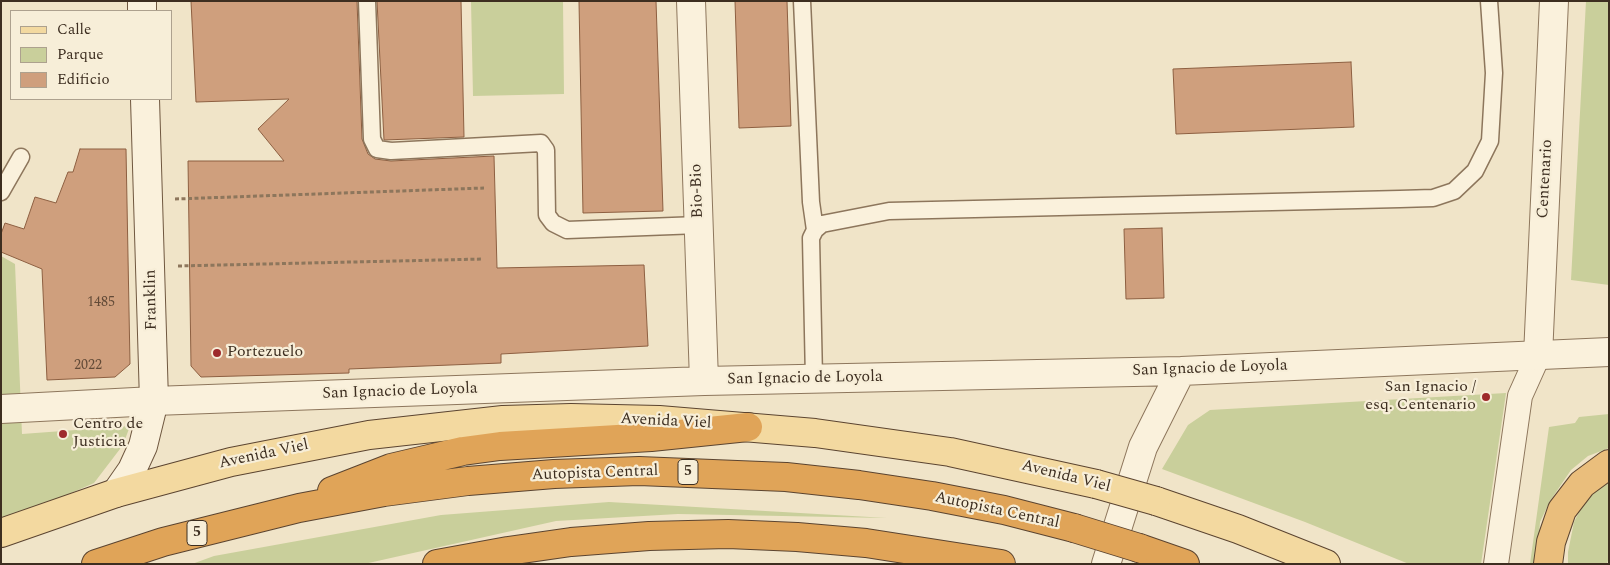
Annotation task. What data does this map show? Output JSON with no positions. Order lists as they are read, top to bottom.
{
  "streets": {
    "highway": ["5", "Autopista Central"],
    "main road": ["Avenida Viel"],
    "street": [
      "Centenario",
      "Bio-Bio",
      "Franklin",
      "San Ignacio de Loyola"
    ]
  },
  "crossings": [
    ["Centenario", "San Ignacio de Loyola"],
    ["Bio-Bio", "San Ignacio de Loyola"],
    ["Franklin", "San Ignacio de Loyola"],
    ["Franklin", "Avenida Viel"]
  ],
  "places": ["Portezuelo", "San Ignacio / esq. Centenario", "Centro de Justicia"],
  "house_numbers": ["1485", "2022"],
  "legend": ["Calle", "Parque", "Edificio"]
}
